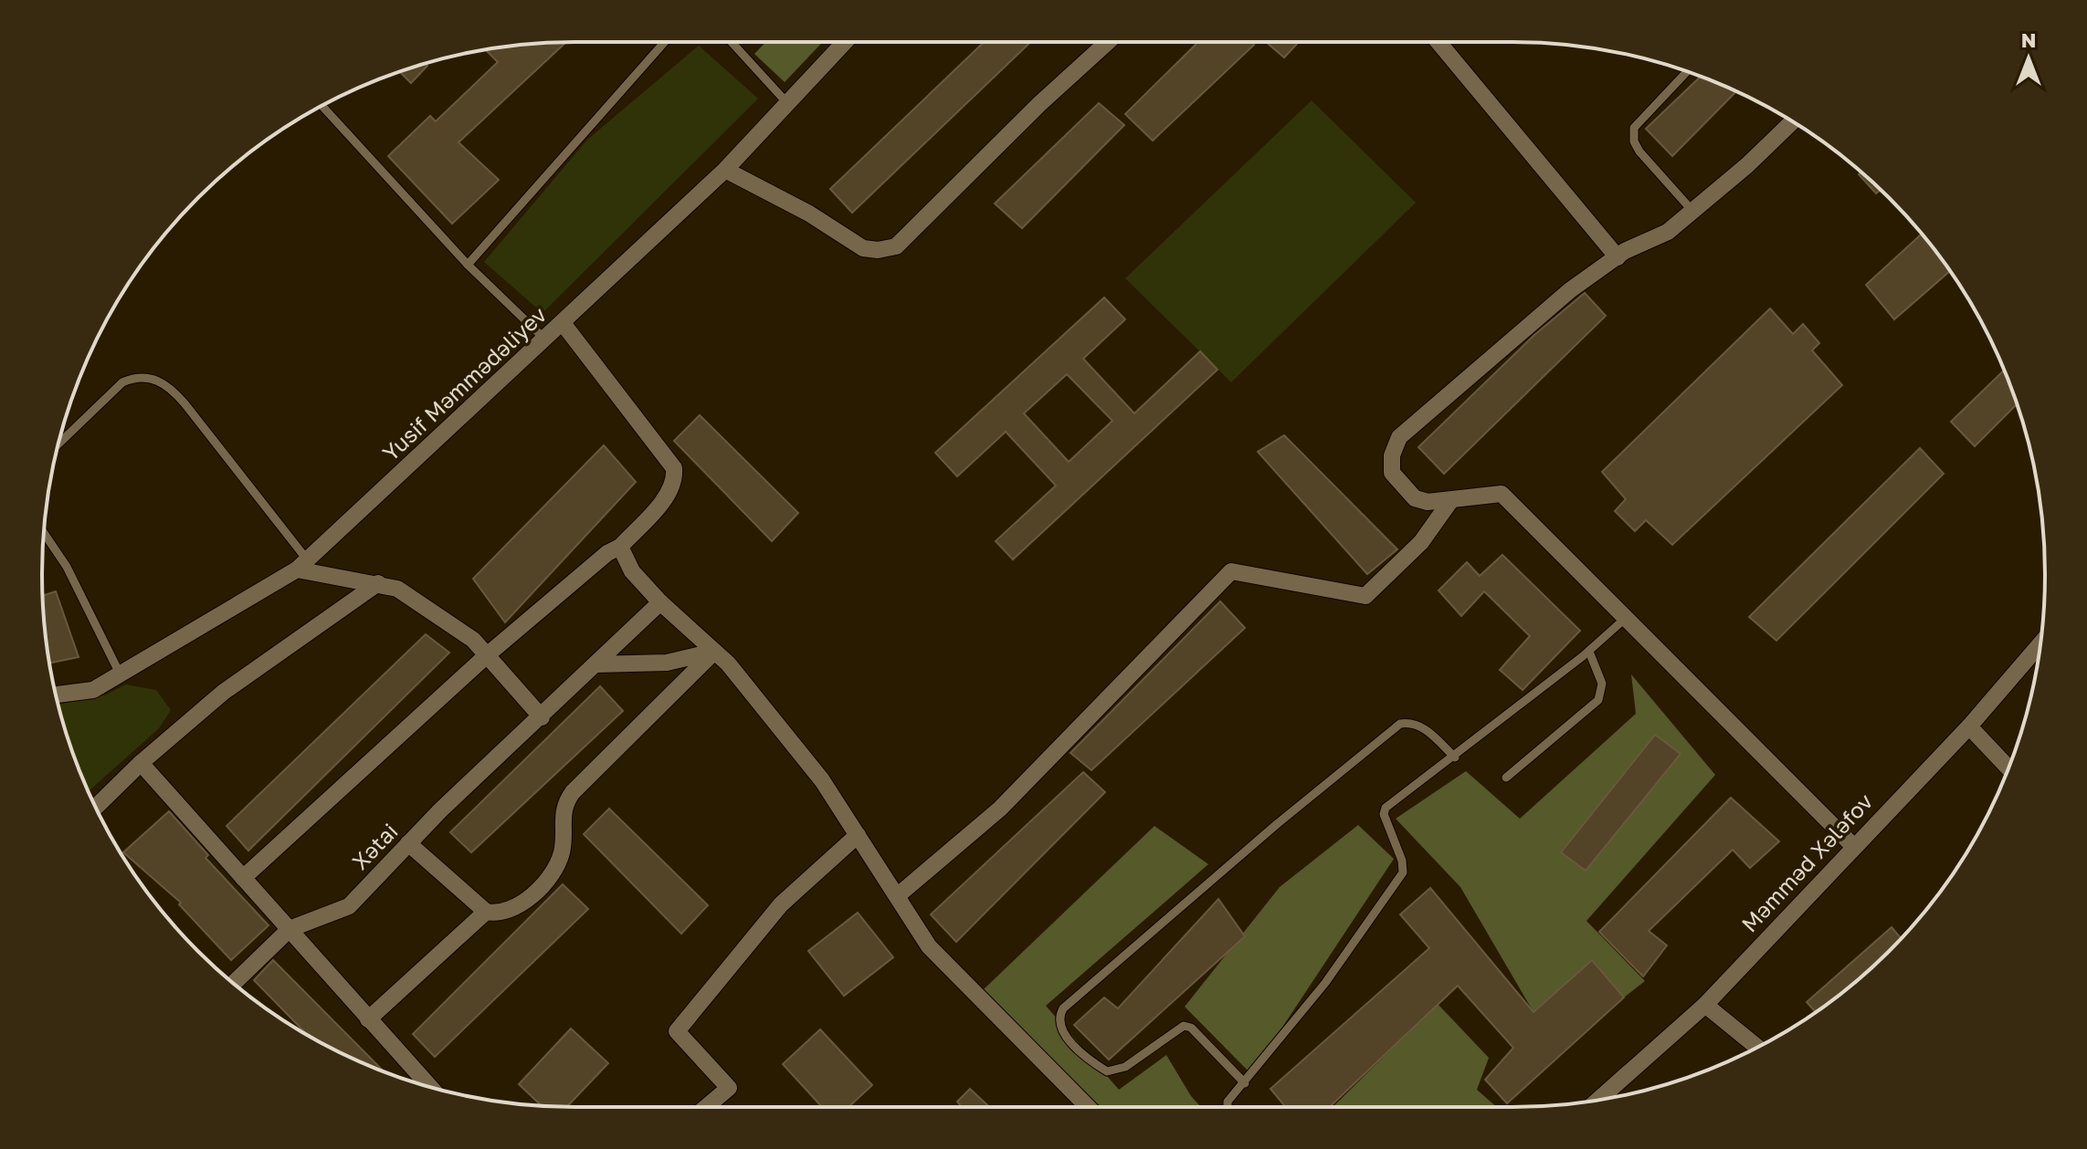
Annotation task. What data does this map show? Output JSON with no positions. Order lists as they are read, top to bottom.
{
  "streets": {
    "street": ["Yusif Məmmədəliyev", "Xətai", "Məmməd Xələfov"]
  },
  "north": "top"
}
